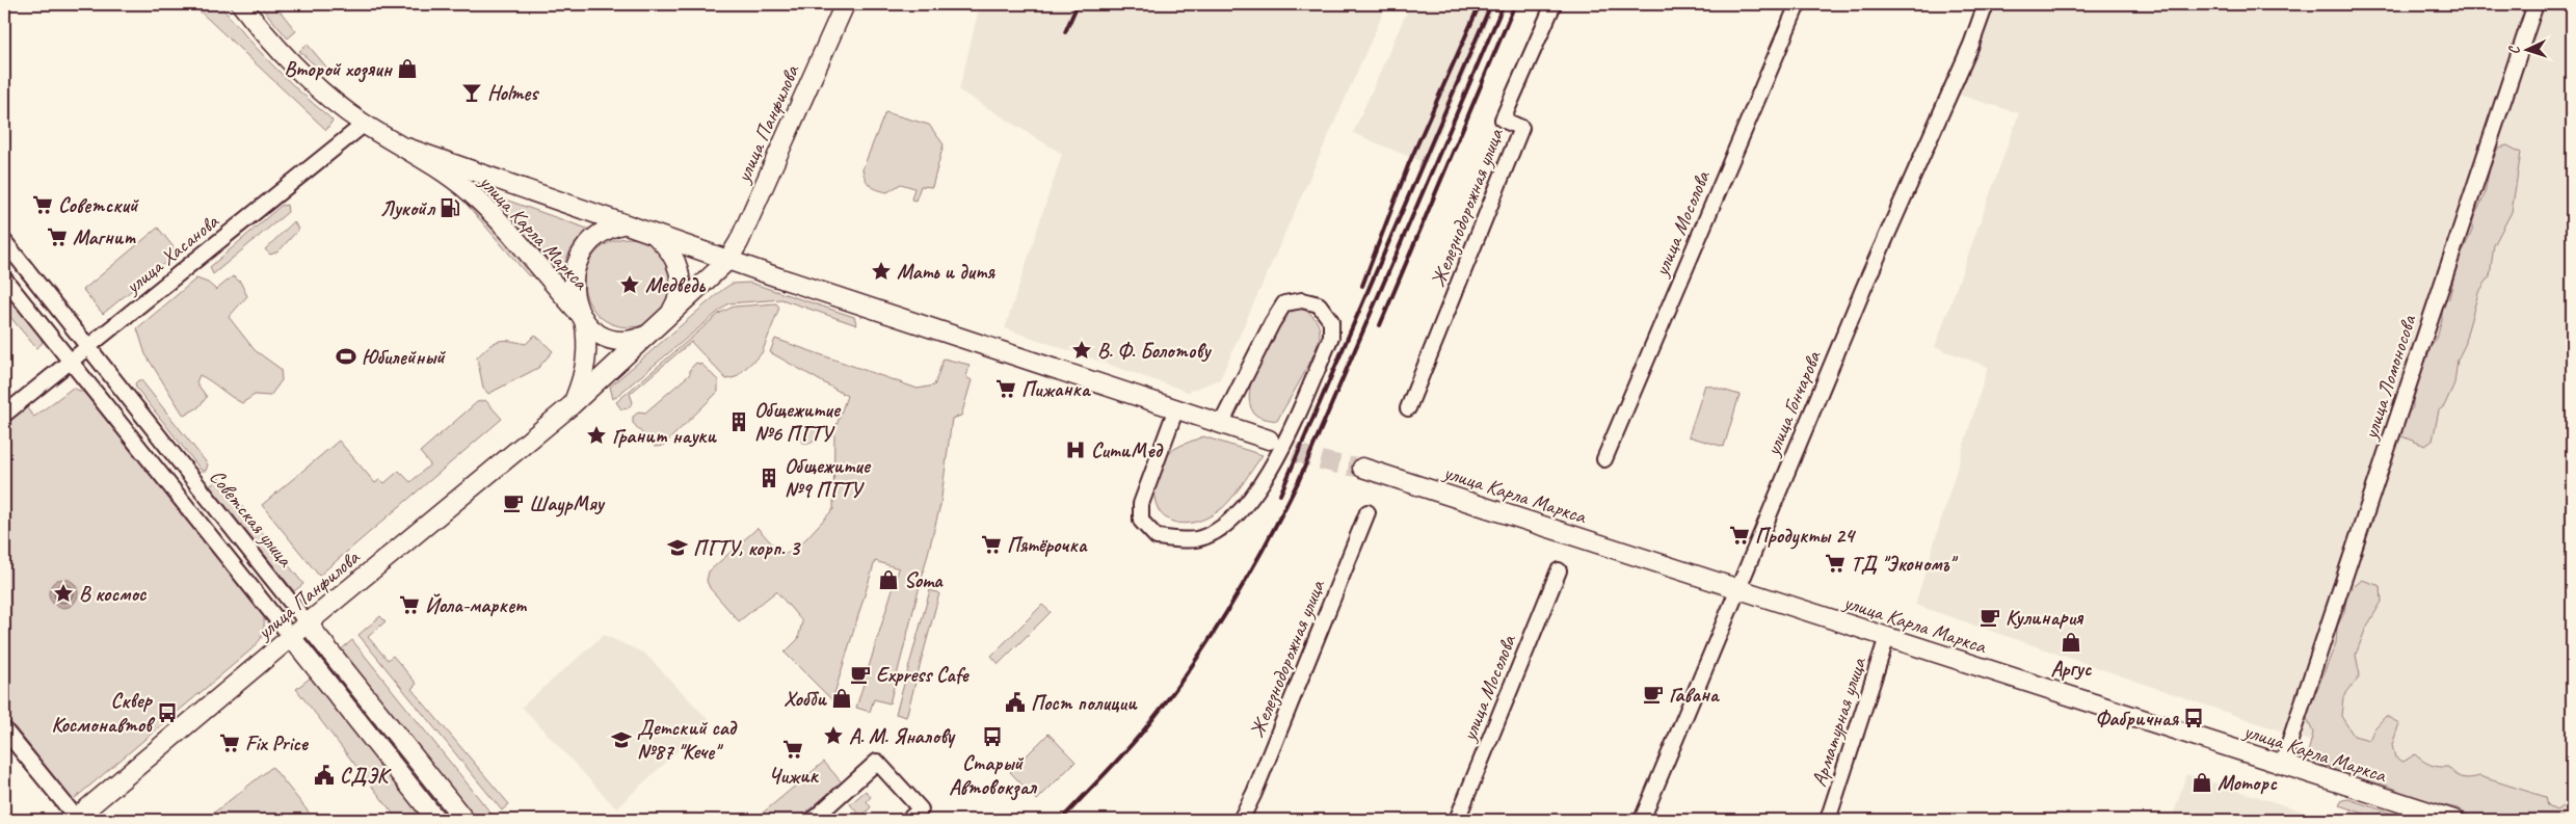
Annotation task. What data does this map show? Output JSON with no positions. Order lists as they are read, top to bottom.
{
  "streets": {
    "main road": ["улица Панфилова", "улица Карла Маркса", "Советская улица"],
    "street": [
      "Железнодорожная улица",
      "улица Мосолова",
      "улица Хасанова",
      "улица Ломоносова",
      "улица Гончарова",
      "Арматурная улица"
    ]
  },
  "crossings": [
    ["улица Панфилова", "улица Карла Маркса"],
    ["улица Панфилова", "Советская улица"],
    ["улица Карла Маркса", "улица Хасанова"],
    ["улица Карла Маркса", "улица Ломоносова"],
    ["улица Карла Маркса", "улица Гончарова"],
    ["улица Карла Маркса", "Арматурная улица"],
    ["улица Хасанова", "Советская улица"]
  ],
  "places": {
    "shop": [
      "Второй хозяин",
      "Soma",
      "Аргус",
      "Хобби",
      "Моторс"
    ],
    "bar": ["Holmes"],
    "supermarket": [
      "Советский",
      "Магнит",
      "Пижанка",
      "Продукты 24",
      "Пятёрочка",
      "ТД \"Экономъ\"",
      "Йола-маркет",
      "Fix Price",
      "Чижик"
    ],
    "fuel station": ["Лукойл"],
    "place": [
      "Мать и дитя",
      "Медведь",
      "В. Ф. Болотову",
      "Гранит науки",
      "В космос",
      "А. М. Яналову"
    ],
    "sports": ["Юбилейный"],
    "building": ["Общежитие №6 ПГТУ", "Общежитие №9 ПГТУ"],
    "hospital": ["СитиМед"],
    "cafe": [
      "ШаурМяу",
      "Кулинария",
      "Express Cafe",
      "Гавана"
    ],
    "school or university": ["ПГТУ, корп. 3", "Детский сад №87 \"Кече\""],
    "public building": ["Пост полиции", "СДЭК"],
    "bus stop": ["Сквер Космонавтов", "Фабричная", "Старый Автовокзал"]
  },
  "north": "left"
}
